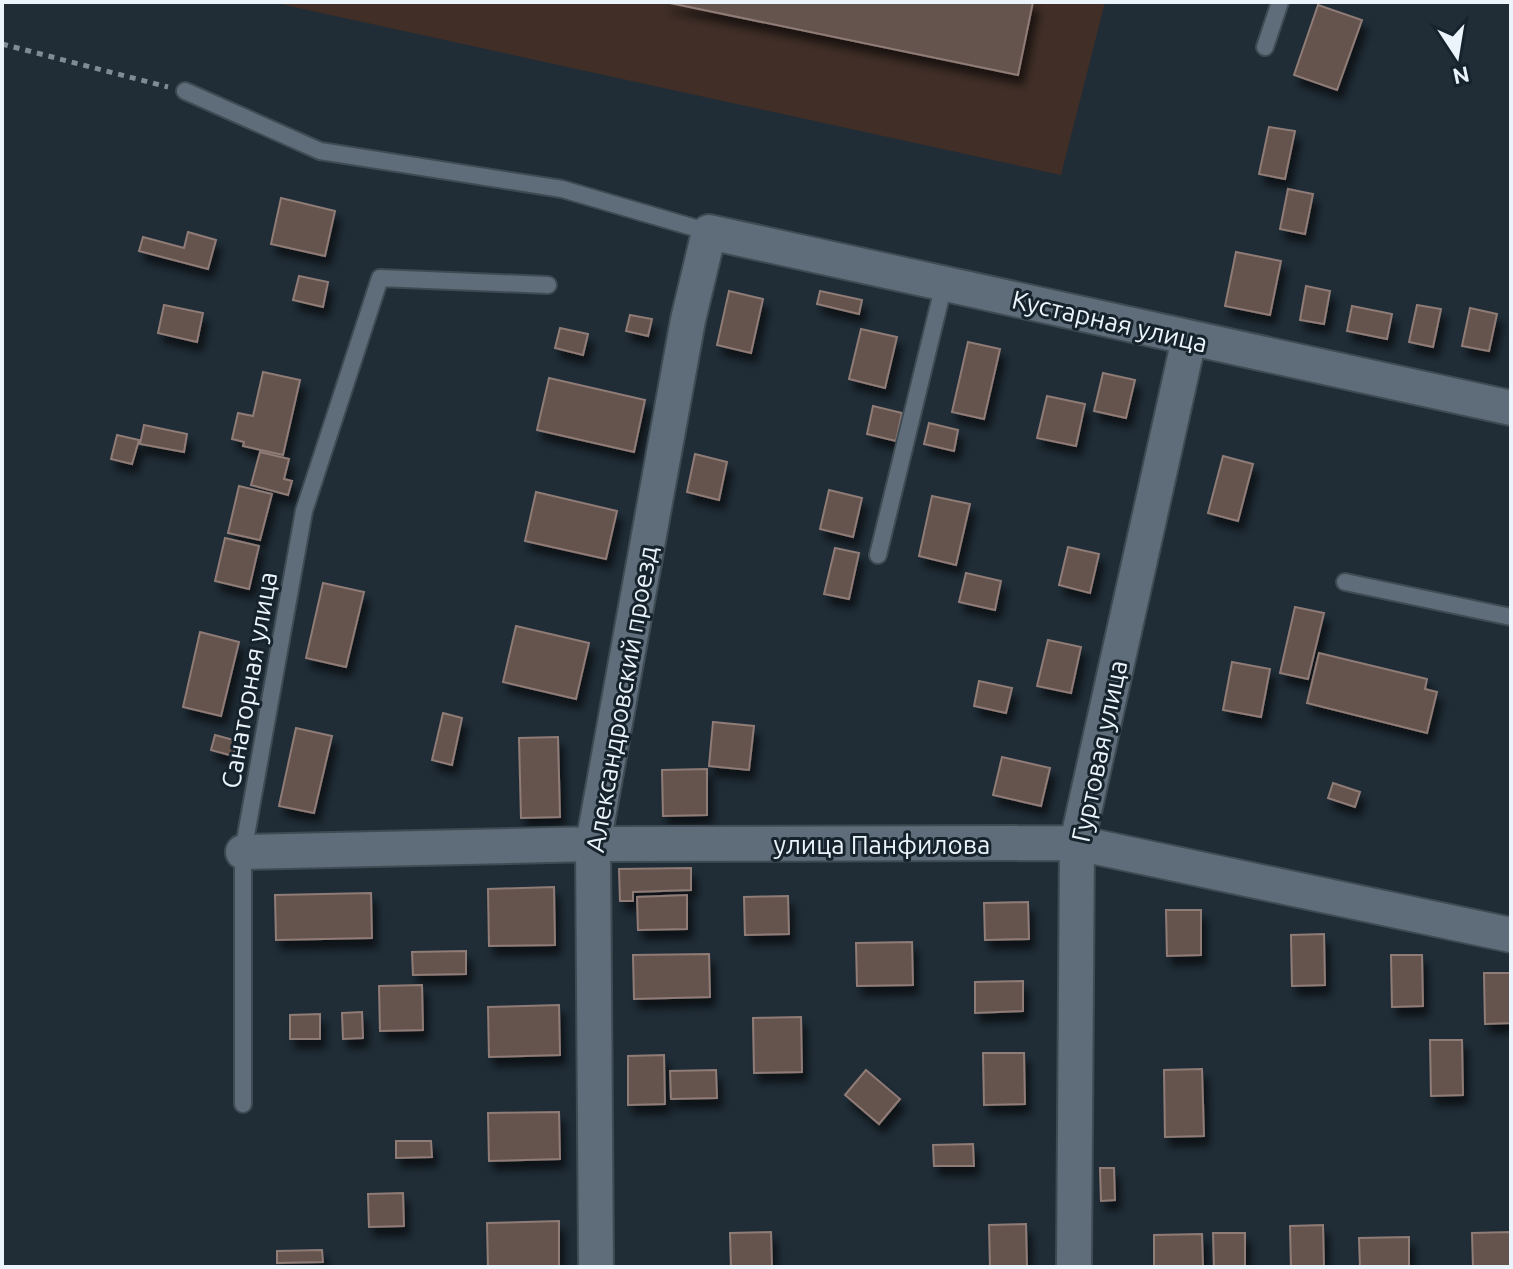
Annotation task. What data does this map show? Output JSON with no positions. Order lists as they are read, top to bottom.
{
  "streets": {
    "street": [
      "Кустарная улица",
      "Александровский проезд",
      "Гуртовая улица",
      "улица Панфилова"
    ],
    "lane": ["Санаторная улица"]
  },
  "crossings": [
    ["Кустарная улица", "Александровский проезд"],
    ["Кустарная улица", "Гуртовая улица"],
    ["Санаторная улица", "улица Панфилова"],
    ["Александровский проезд", "улица Панфилова"],
    ["Гуртовая улица", "улица Панфилова"]
  ],
  "north": "bottom"
}
